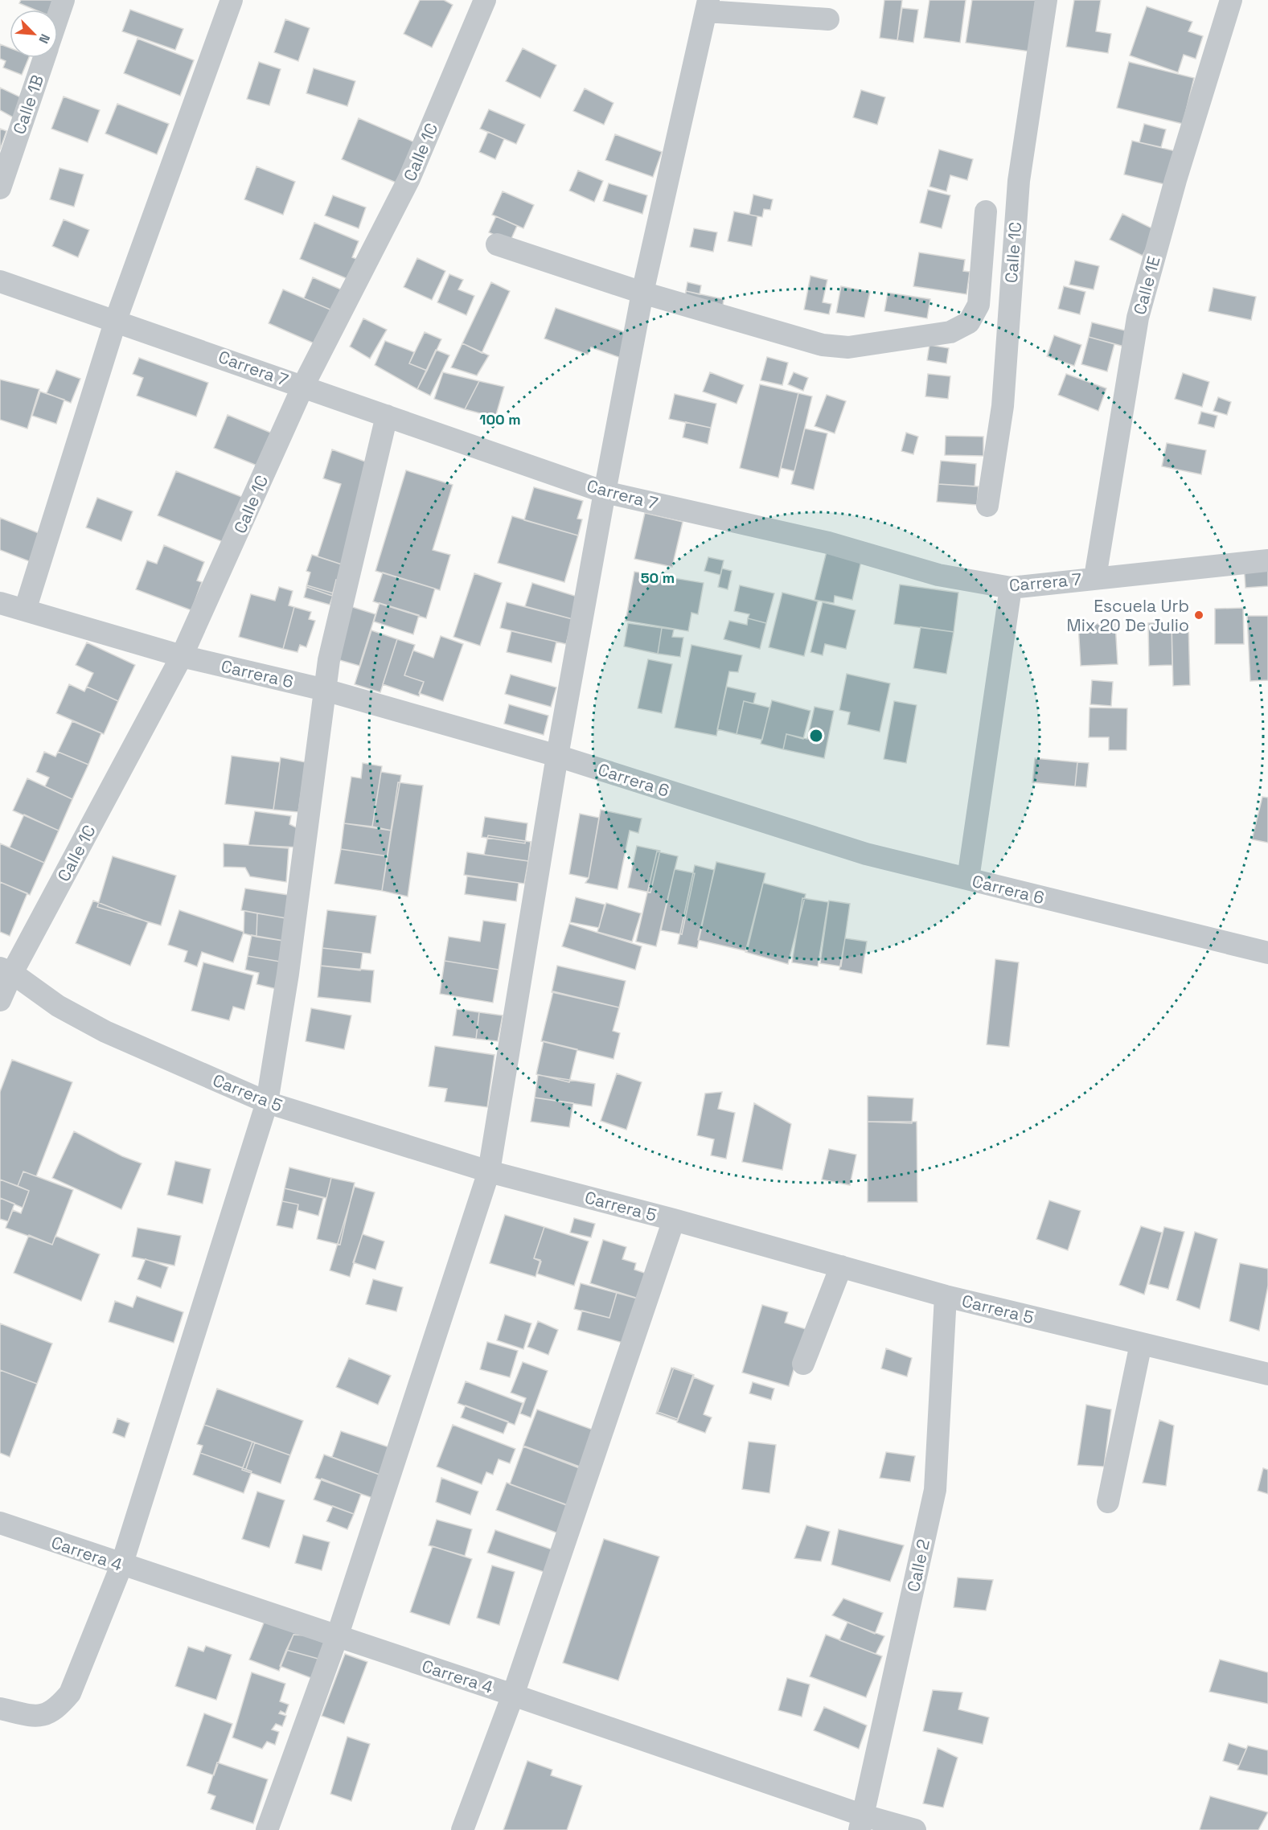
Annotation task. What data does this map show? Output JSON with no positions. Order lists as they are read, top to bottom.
{
  "streets": {
    "street": [
      "Calle 1B",
      "Calle 1C",
      "Calle 1E",
      "Carrera 7",
      "Carrera 6",
      "Carrera 5",
      "Carrera 4",
      "Calle 2"
    ]
  },
  "crossings": [
    ["Calle 1C", "Carrera 7"],
    ["Calle 1C", "Carrera 6"],
    ["Calle 1C", "Carrera 5"],
    ["Calle 1E", "Carrera 7"],
    ["Carrera 5", "Calle 2"],
    ["Carrera 4", "Calle 2"]
  ],
  "places": ["Escuela Urb Mix 20 De Julio"],
  "north": "bottom right",
  "rings": ["100 m", "50 m"]
}
